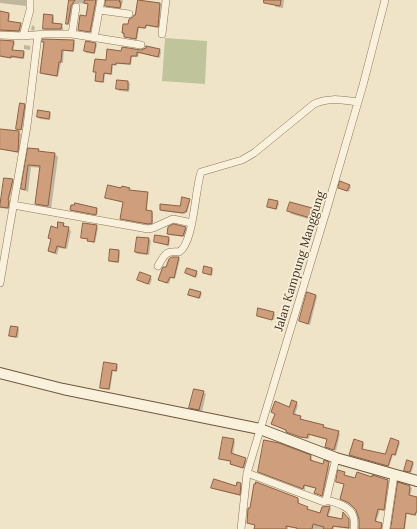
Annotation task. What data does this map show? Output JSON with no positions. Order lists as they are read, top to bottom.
{
  "streets": {
    "street": ["Jalan Kampung Manggung"]
  }
}
